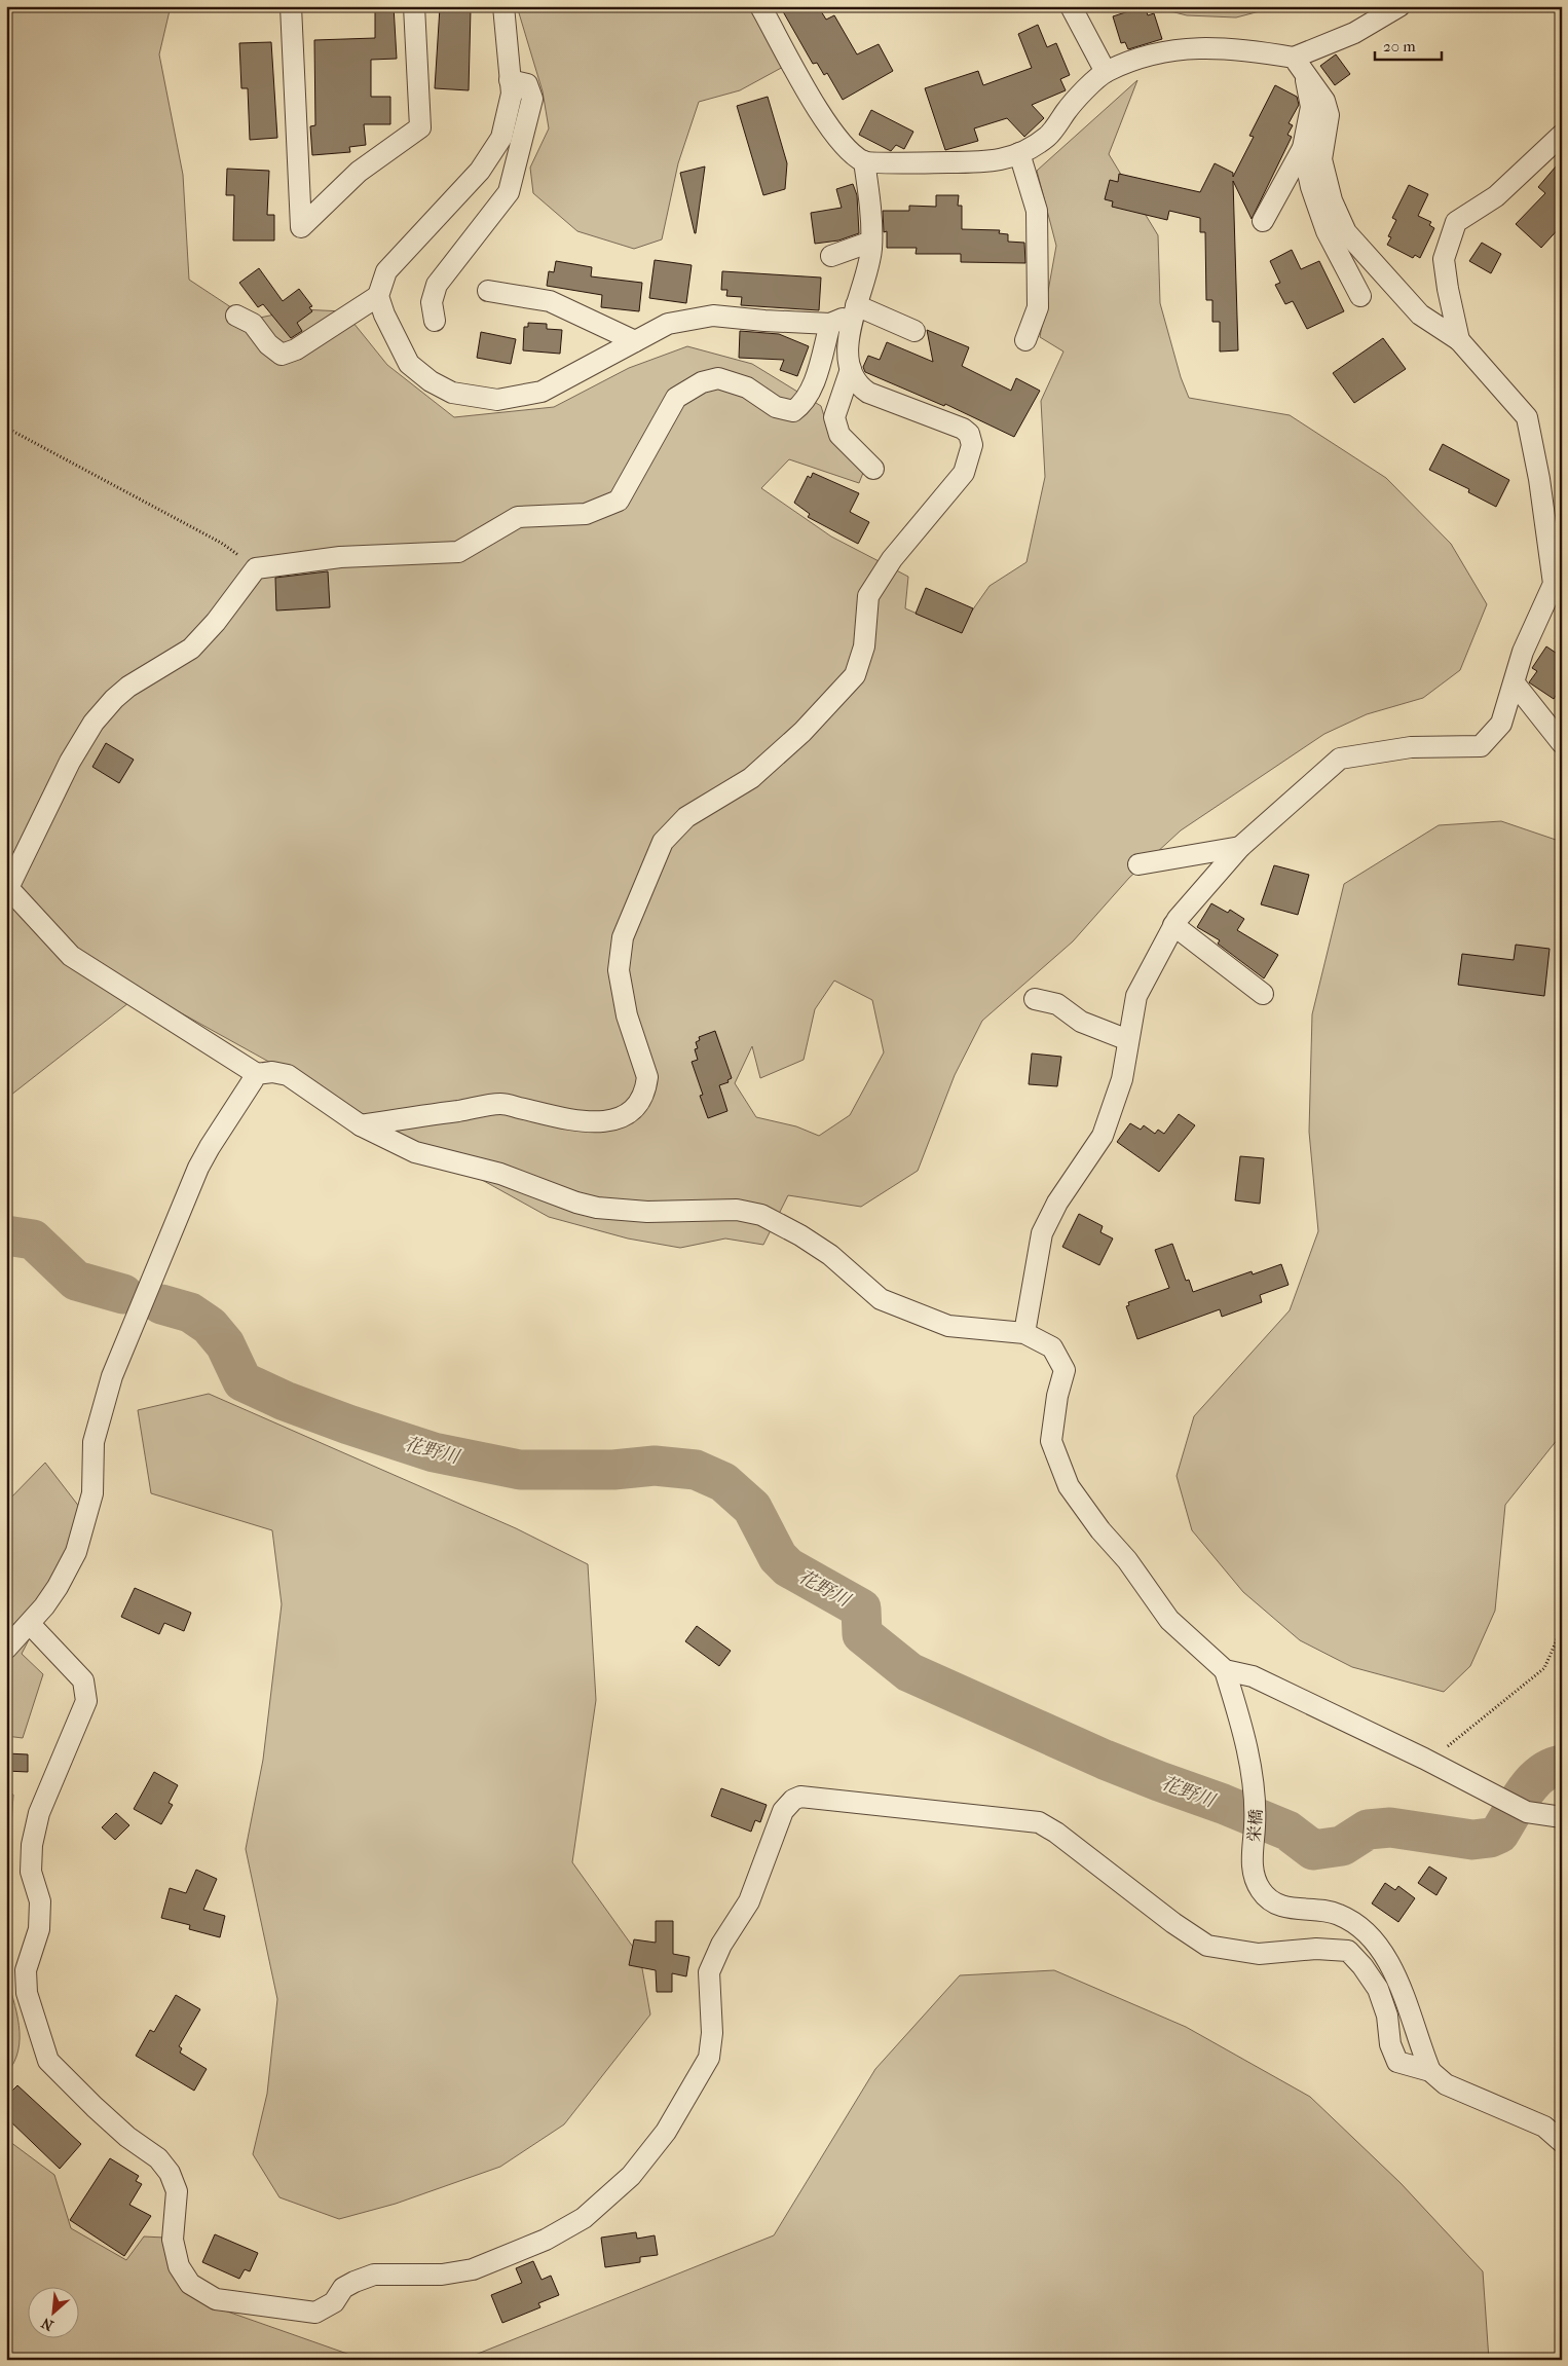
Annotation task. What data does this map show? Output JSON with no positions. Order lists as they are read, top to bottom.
{
  "streets": {
    "street": ["栄橋"]
  },
  "water": ["花野川"],
  "scale_bar": "20 m",
  "north": "bottom left"
}
